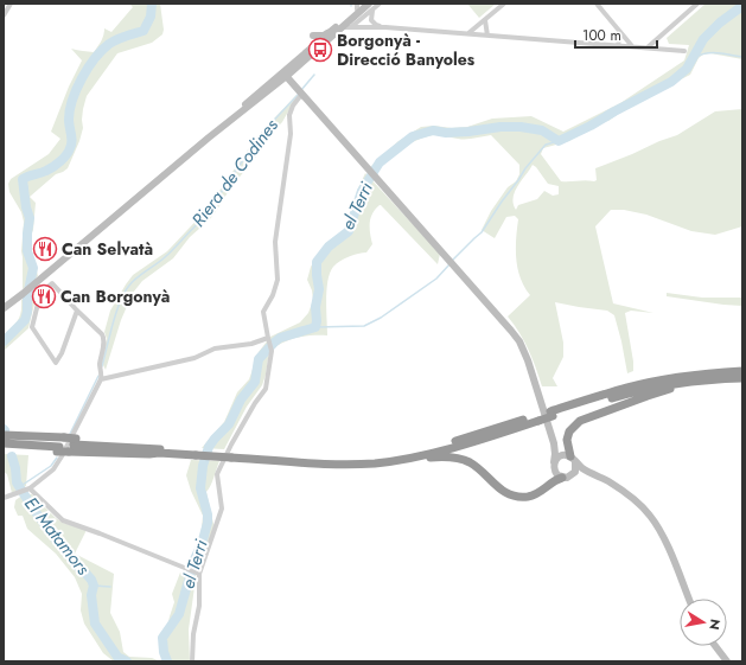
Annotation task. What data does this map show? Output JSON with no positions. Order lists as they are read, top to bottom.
{
  "water": ["Riera de Codines", "el Terri", "El Matamors"],
  "places": {
    "bus stop": ["Borgonyà - Direcció Banyoles"],
    "restaurant": ["Can Selvatà", "Can Borgonyà"]
  },
  "scale_bar": "100 m",
  "north": "right"
}
